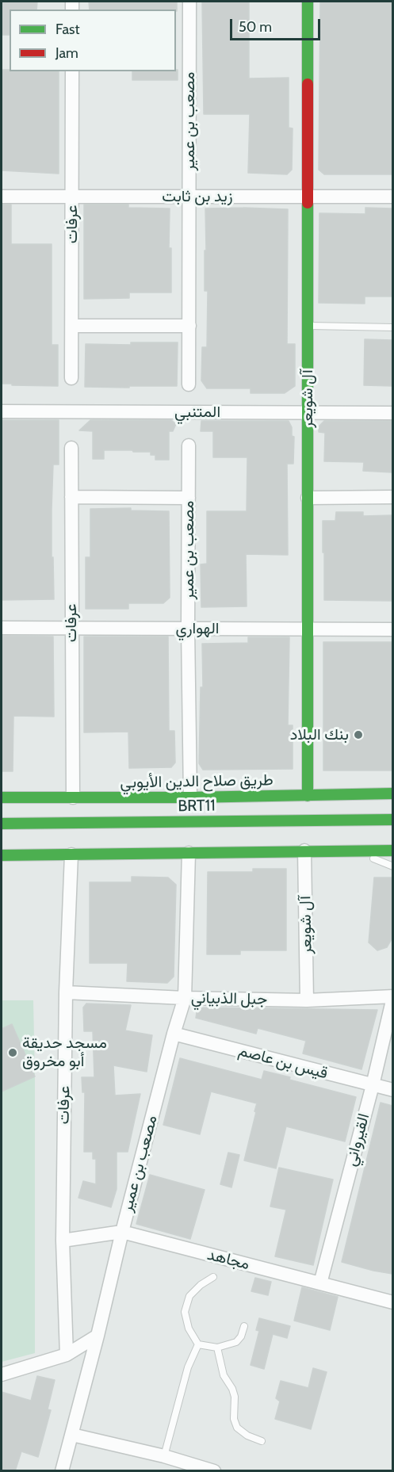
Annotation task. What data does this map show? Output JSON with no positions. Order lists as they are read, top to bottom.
{
  "streets": {
    "main road": ["آل شويعر", "طريق صلاح الدين الأيوبي", "BRT11"],
    "street": [
      "مصعب بن عمير",
      "زيد بن ثابت",
      "عرفات",
      "المتنبي",
      "الهواري",
      "جبل الذبياني",
      "قيس بن عاصم",
      "القيرواني",
      "مجاهد"
    ]
  },
  "crossings": [
    ["مصعب بن عمير", "زيد بن ثابت"],
    ["مصعب بن عمير", "الهواري"],
    ["مصعب بن عمير", "طريق صلاح الدين الأيوبي"],
    ["مصعب بن عمير", "جبل الذبياني"],
    ["مصعب بن عمير", "قيس بن عاصم"],
    ["مصعب بن عمير", "مجاهد"],
    ["زيد بن ثابت", "عرفات"],
    ["زيد بن ثابت", "آل شويعر"],
    ["عرفات", "الهواري"],
    ["عرفات", "طريق صلاح الدين الأيوبي"],
    ["عرفات", "جبل الذبياني"],
    ["عرفات", "مجاهد"],
    ["آل شويعر", "المتنبي"],
    ["آل شويعر", "الهواري"],
    ["آل شويعر", "طريق صلاح الدين الأيوبي"],
    ["آل شويعر", "جبل الذبياني"],
    ["جبل الذبياني", "القيرواني"],
    ["قيس بن عاصم", "القيرواني"],
    ["القيرواني", "مجاهد"]
  ],
  "places": ["بنك البلاد", "مسجد حديقة أبو مخروق"],
  "legend": ["Fast", "Jam"],
  "scale_bar": "50 m"
}
